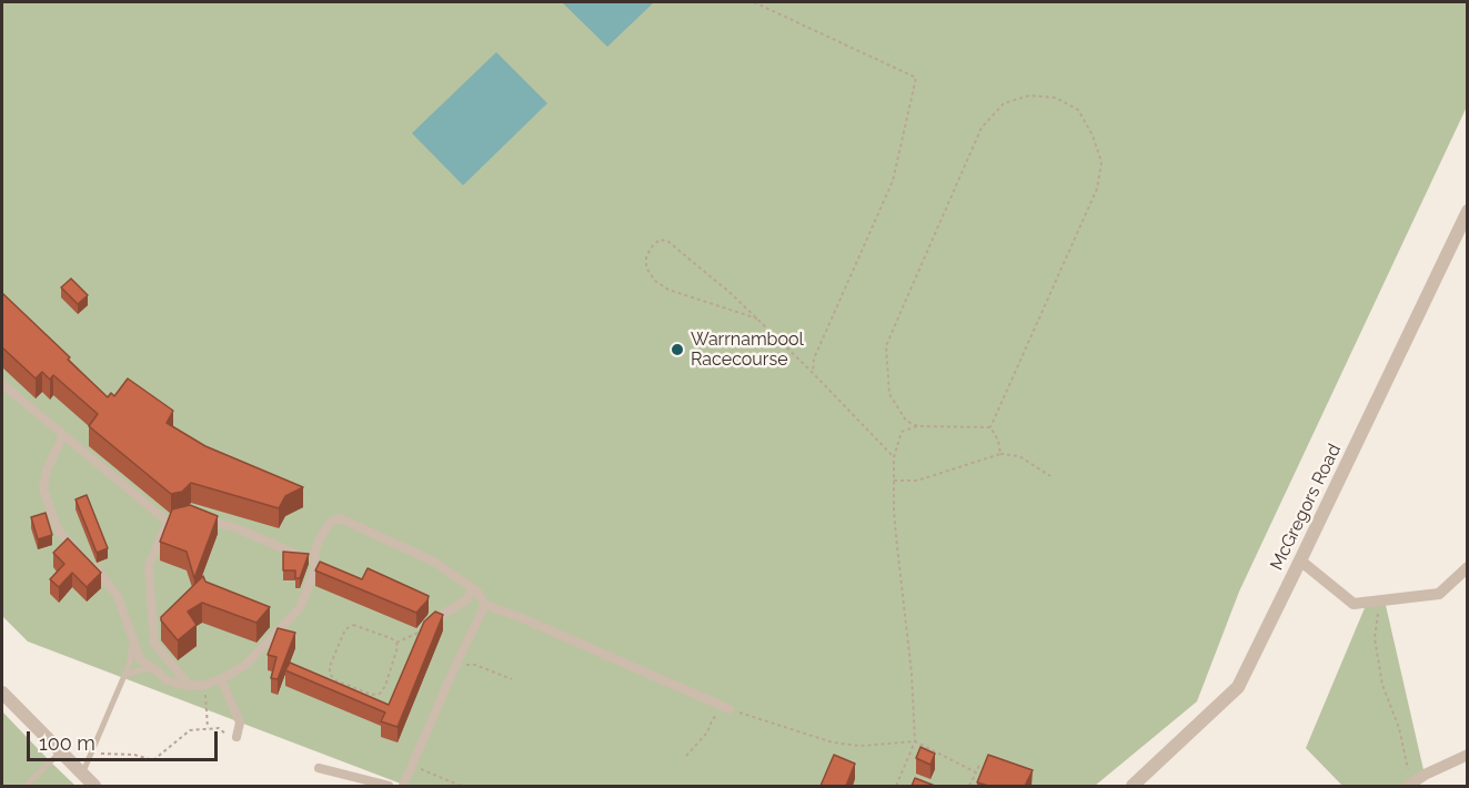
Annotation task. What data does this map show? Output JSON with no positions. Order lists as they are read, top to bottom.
{
  "streets": {
    "street": ["McGregors Road"]
  },
  "places": ["Warrnambool Racecourse"],
  "scale_bar": "100 m"
}
